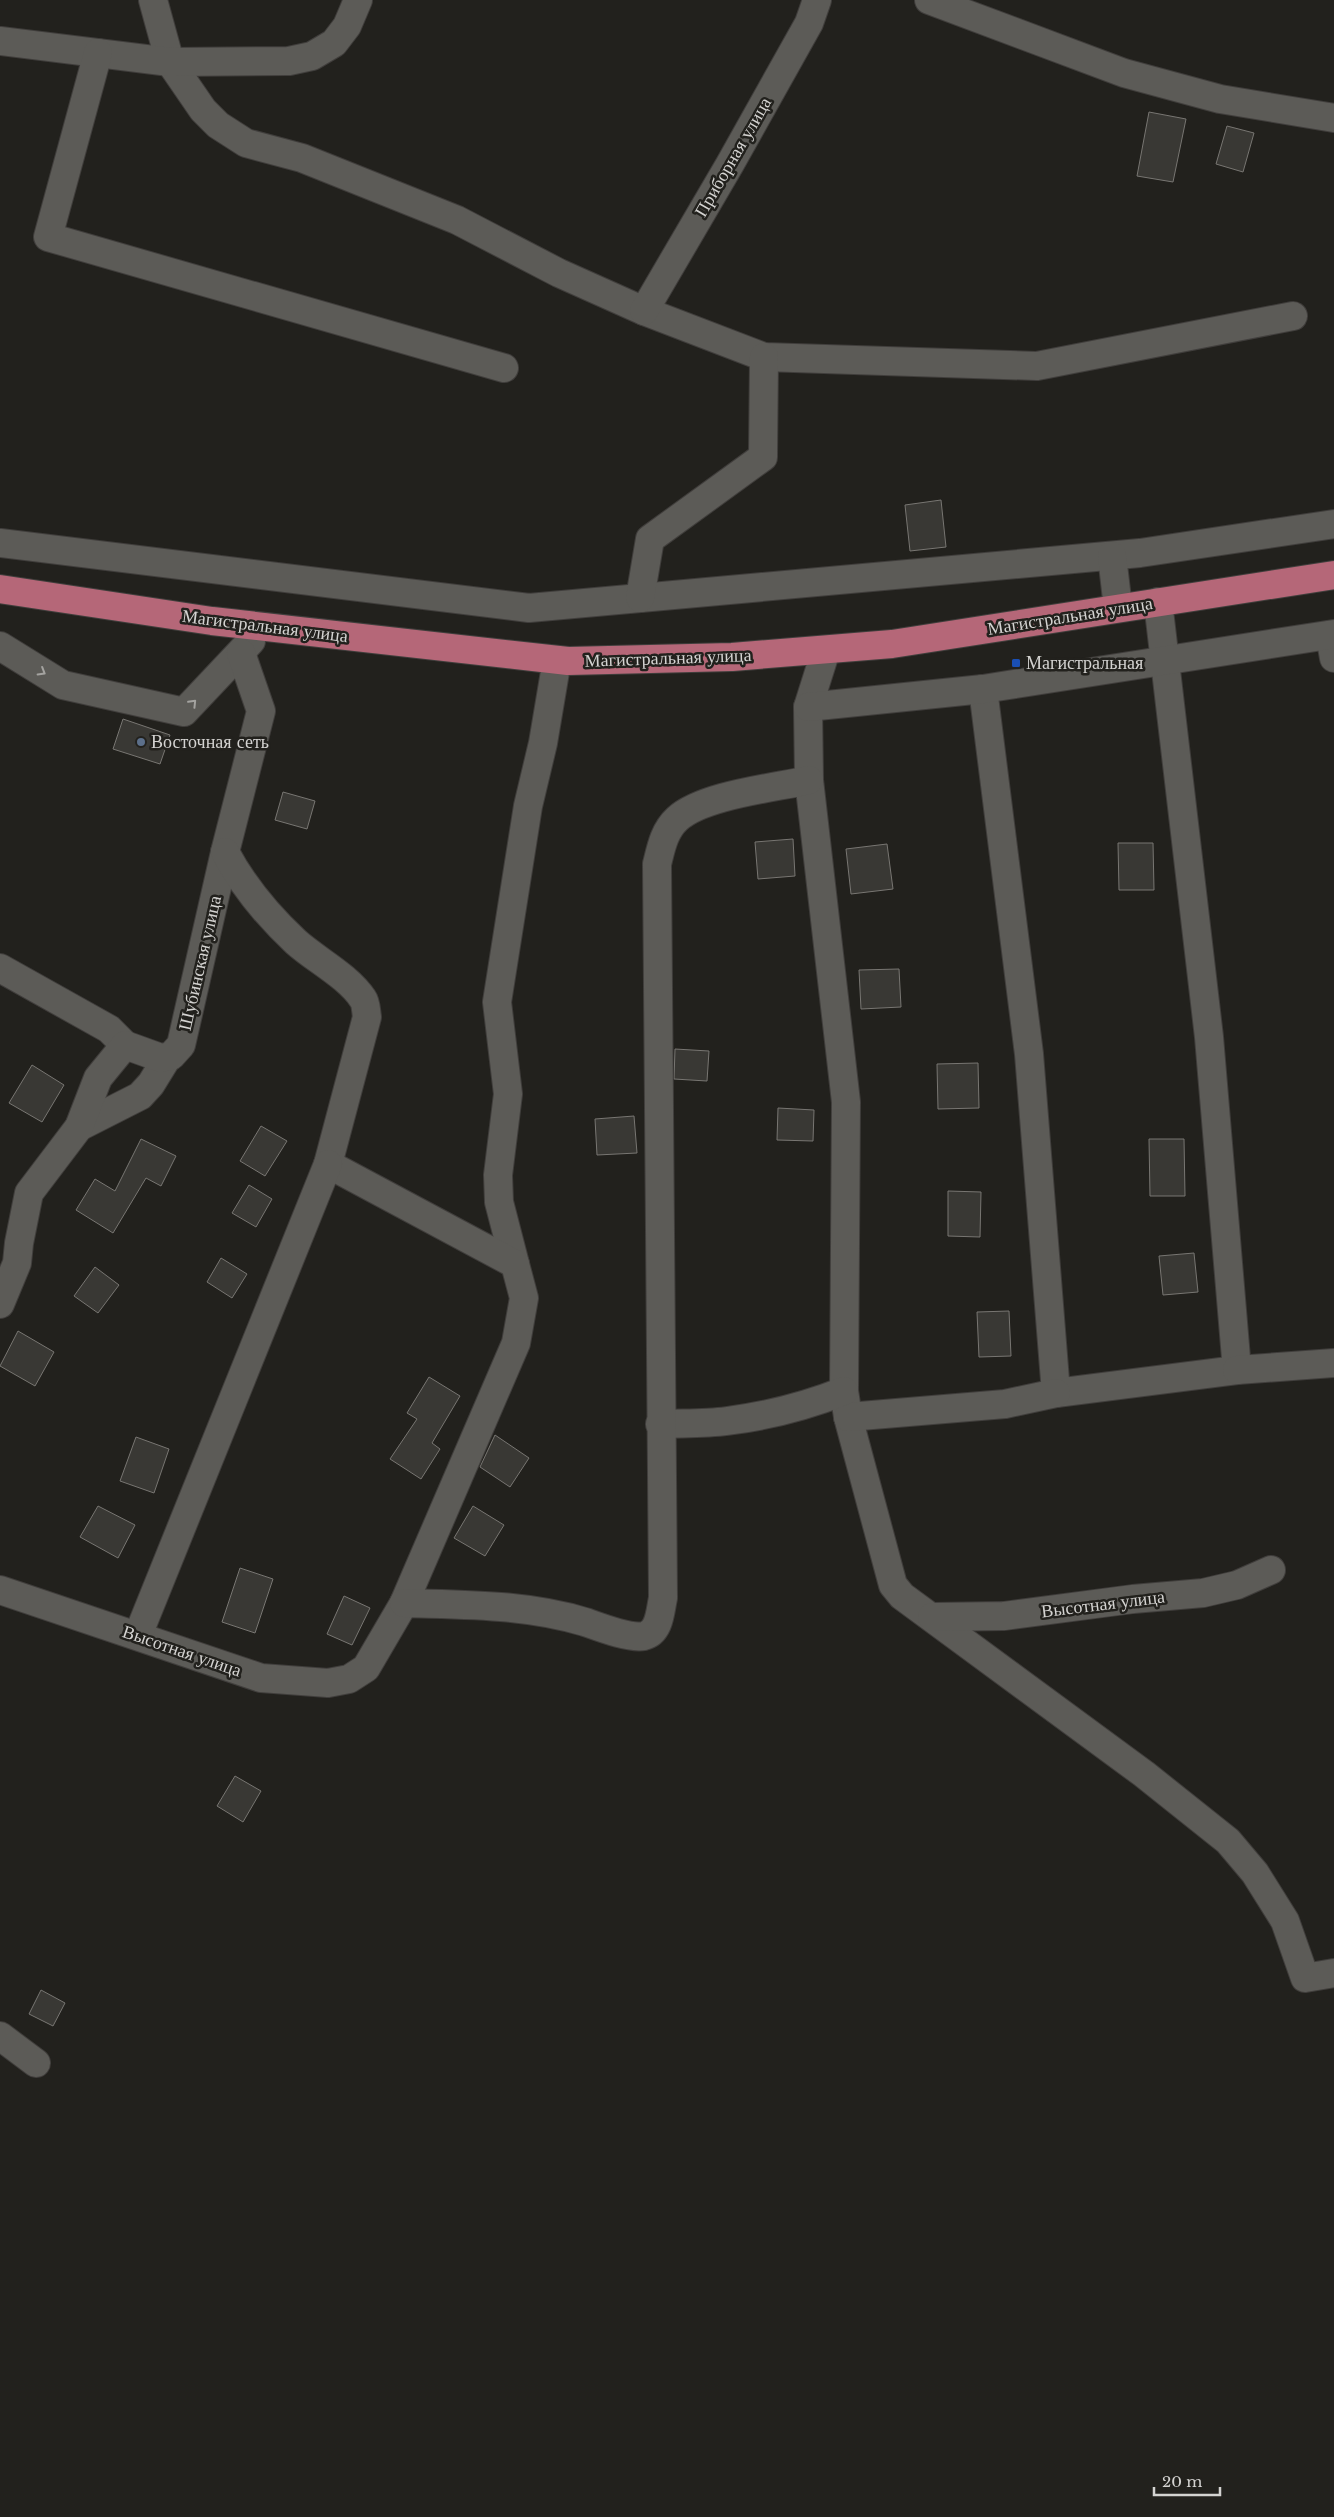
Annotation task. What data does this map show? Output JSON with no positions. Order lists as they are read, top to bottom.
{
  "streets": {
    "highway": ["Магистральная улица"],
    "street": ["Приборная улица", "Шубинская улица", "Высотная улица"]
  },
  "places": {
    "transit": ["Магистральная"],
    "other": ["Восточная сеть"]
  },
  "scale_bar": "20 m"
}
